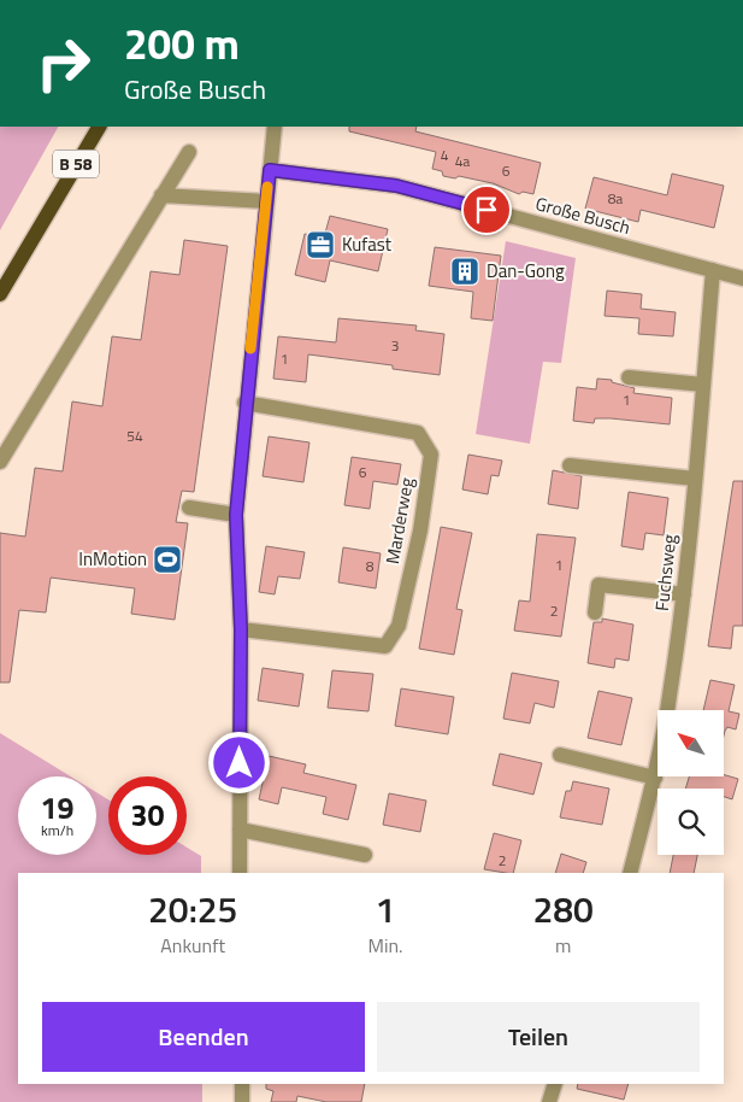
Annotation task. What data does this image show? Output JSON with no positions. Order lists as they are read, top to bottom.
{
  "streets": {
    "main road": ["B 58"],
    "street": ["Große Busch", "Marderweg", "Fuchsweg"]
  },
  "crossings": [
    ["Große Busch", "Fuchsweg"]
  ],
  "places": {
    "office": ["Kufast"],
    "building": ["Dan-Gong"],
    "sports": ["InMotion"]
  },
  "house_numbers": [
    "4",
    "4a",
    "6",
    "8a",
    "3",
    "1",
    "1",
    "54",
    "6",
    "1",
    "8",
    "2",
    "2"
  ],
  "north": "top left",
  "page": {
    "turn": ["200 m", "Große Busch"],
    "speed": "19 km/h",
    "limit": "30",
    "eta": [
      "20:25",
      "Ankunft",
      "1",
      "Min.",
      "280",
      "m"
    ],
    "buttons": ["Beenden", "Teilen"]
  }
}
